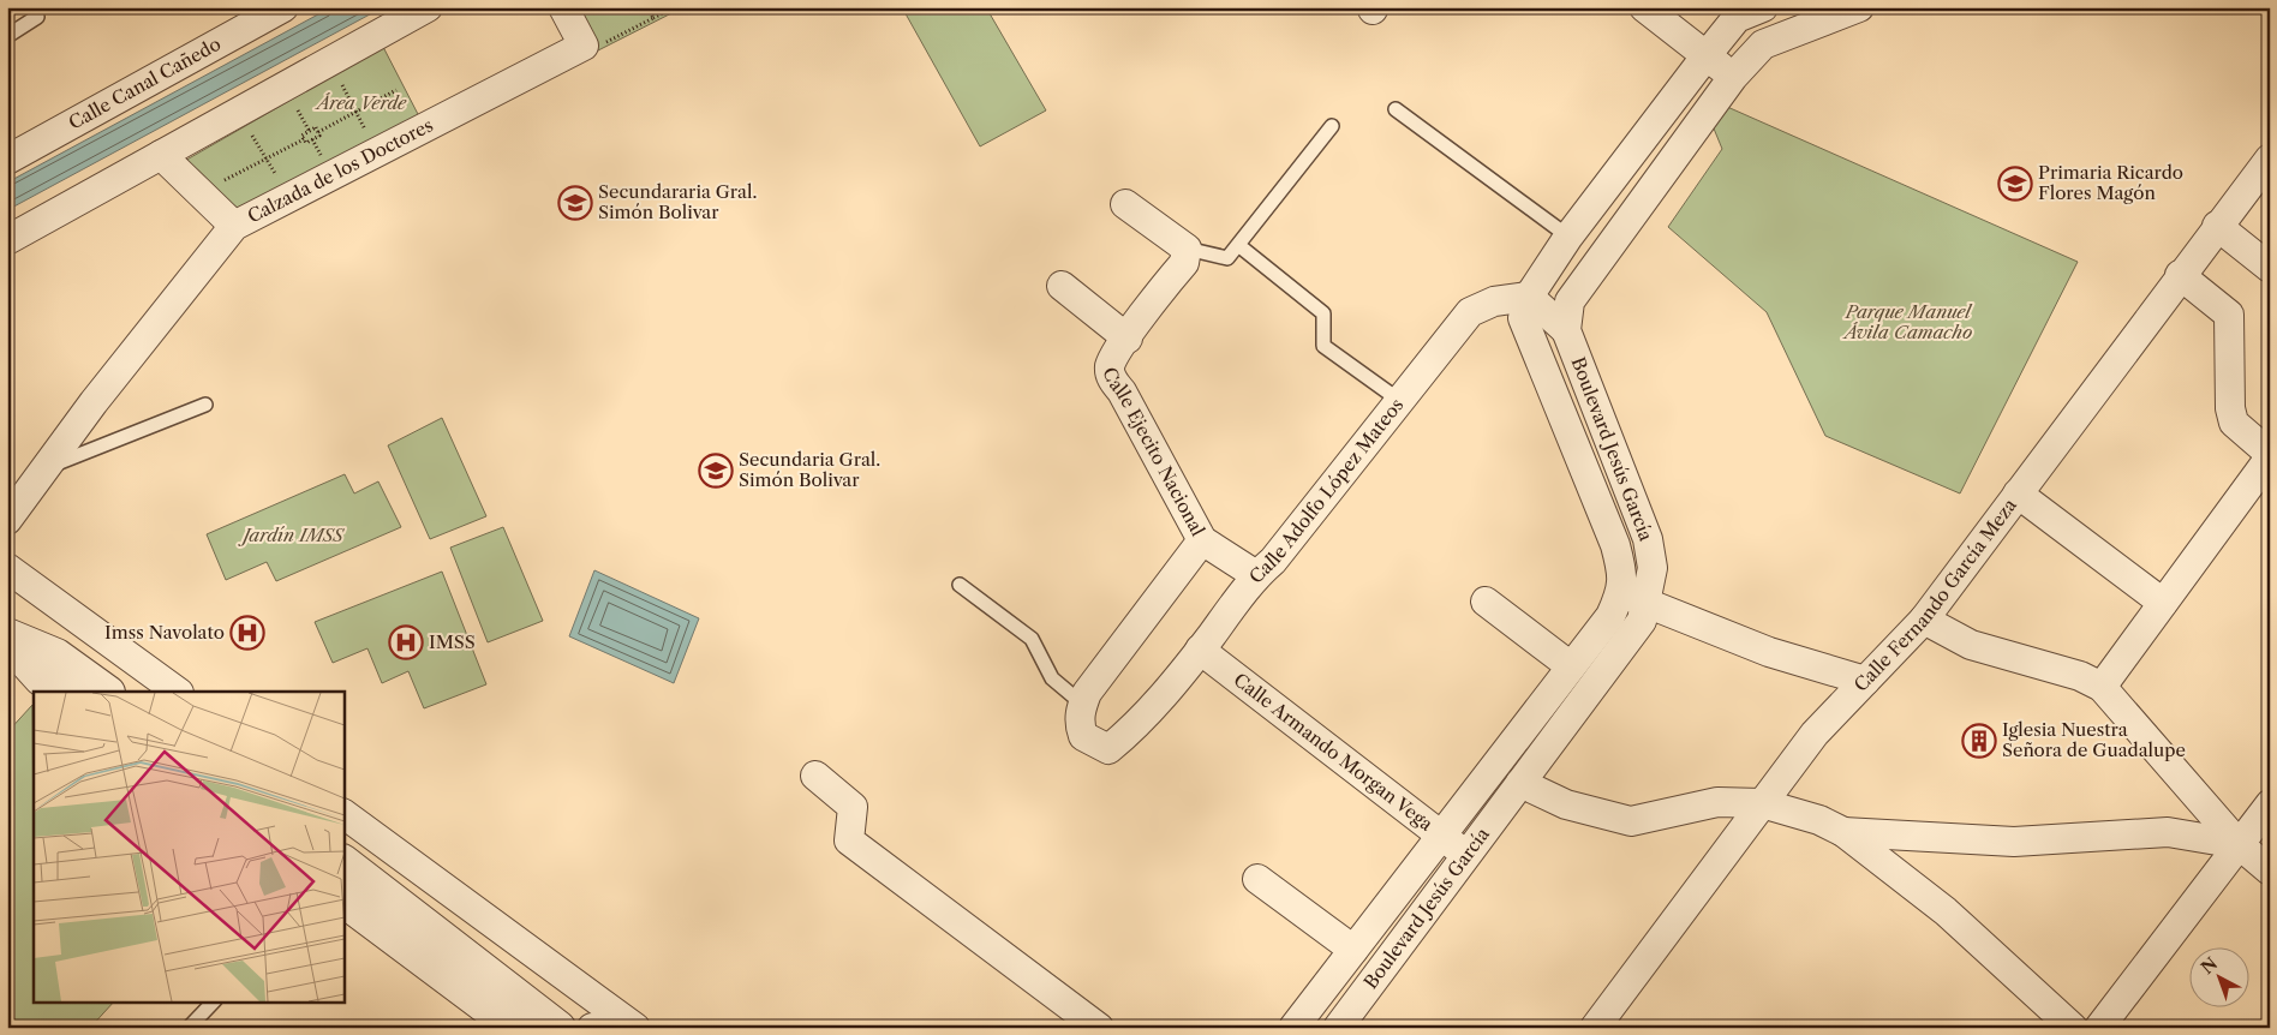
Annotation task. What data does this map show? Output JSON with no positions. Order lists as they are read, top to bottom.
{
  "streets": {
    "street": [
      "Calle Canal Cañedo",
      "Calzada de los Doctores",
      "Boulevard Jesús García",
      "Calle Ejecito Nacional",
      "Calle Adolfo López Mateos",
      "Calle Fernando García Meza",
      "Calle Armando Morgan Vega"
    ]
  },
  "crossings": [
    ["Boulevard Jesús García", "Calle Adolfo López Mateos"],
    ["Boulevard Jesús García", "Calle Armando Morgan Vega"],
    ["Calle Ejecito Nacional", "Calle Adolfo López Mateos"],
    ["Calle Adolfo López Mateos", "Calle Armando Morgan Vega"]
  ],
  "parks": ["Área Verde", "Parque Manuel Ávila Camacho", "Jardín IMSS"],
  "places": {
    "school or university": ["Primaria Ricardo Flores Magón", "Secundararia Gral. Simón Bolivar", "Secundaria Gral. Simón Bolivar"],
    "hospital": ["Imss Navolato", "IMSS"],
    "building": ["Iglesia Nuestra Señora de Guadalupe"]
  },
  "north": "top left"
}
